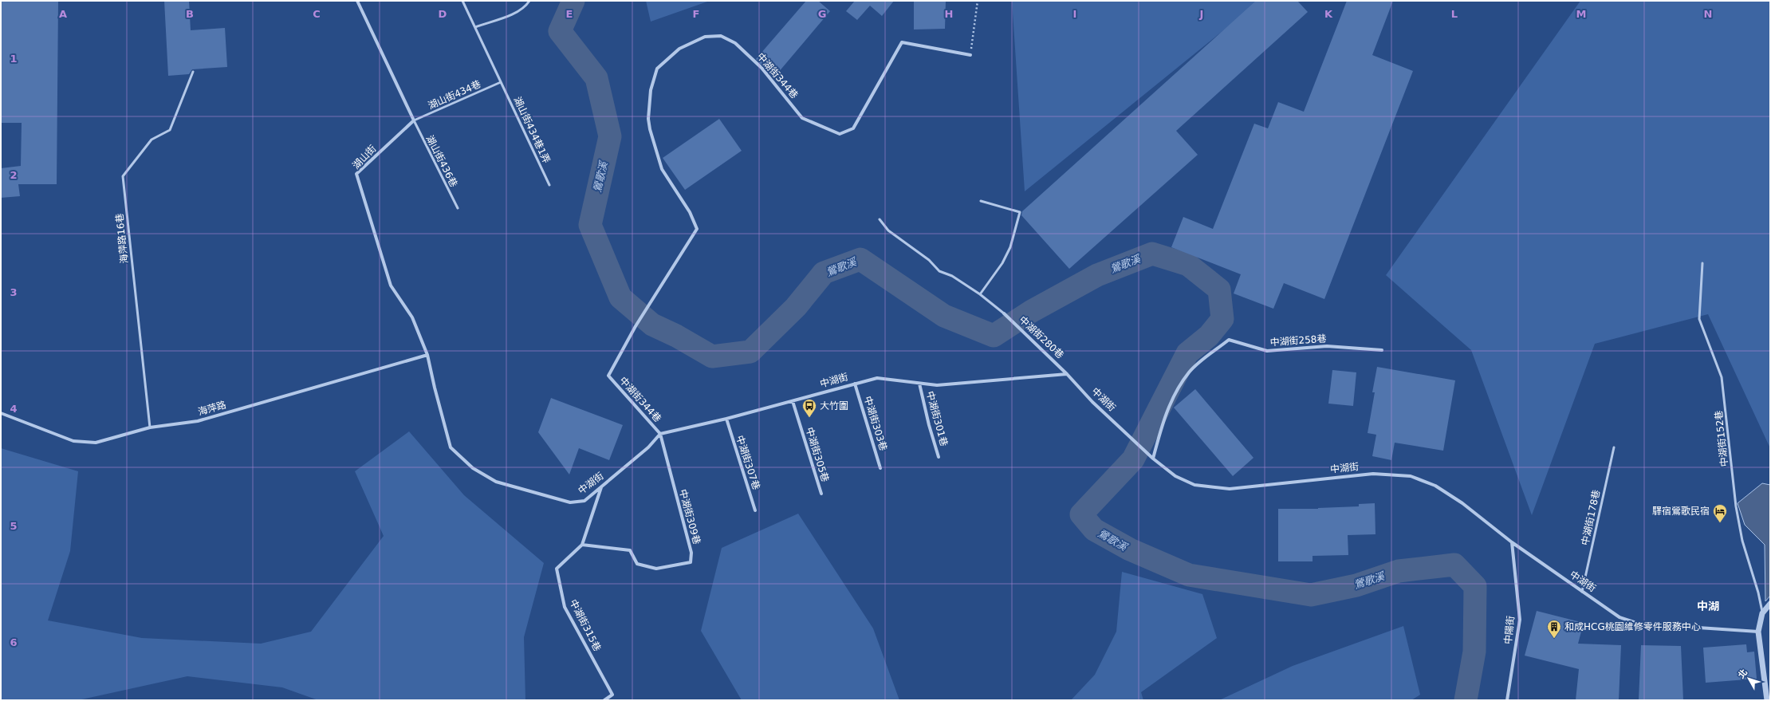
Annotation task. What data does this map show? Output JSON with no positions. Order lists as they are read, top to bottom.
{
  "streets": {
    "street": [
      "中湖街344巷",
      "湖山街",
      "中湖街280巷",
      "中湖街258巷",
      "中湖街",
      "海萍路",
      "中湖街301巷",
      "中湖街303巷",
      "中湖街305巷",
      "中湖街307巷",
      "中湖街309巷",
      "中湖街315巷",
      "中陽街"
    ],
    "lane": [
      "湖山街434巷",
      "湖山街434巷1弄",
      "湖山街436巷",
      "海萍路16巷",
      "中湖街152巷",
      "中湖街178巷"
    ]
  },
  "crossings": [
    ["中湖街344巷", "中湖街"],
    ["中湖街344巷", "中湖街309巷"],
    ["湖山街434巷", "湖山街434巷1弄"],
    ["湖山街434巷", "湖山街"],
    ["湖山街434巷", "湖山街436巷"],
    ["湖山街", "湖山街436巷"],
    ["湖山街", "中湖街"],
    ["湖山街", "海萍路"],
    ["海萍路16巷", "海萍路"],
    ["中湖街280巷", "中湖街"],
    ["中湖街258巷", "中湖街"],
    ["中湖街", "海萍路"],
    ["中湖街", "中湖街301巷"],
    ["中湖街", "中湖街303巷"],
    ["中湖街", "中湖街305巷"],
    ["中湖街", "中湖街307巷"],
    ["中湖街", "中湖街309巷"],
    ["中湖街", "中湖街178巷"],
    ["中湖街", "中湖街315巷"],
    ["中湖街", "中陽街"],
    ["中湖街309巷", "中湖街315巷"]
  ],
  "districts": ["中湖"],
  "water": ["鶯歌溪"],
  "places": {
    "bus stop": ["大竹圍"],
    "hotel": ["驛宿鶯歌民宿"],
    "building": ["和成HCG桃園維修零件服務中心"]
  },
  "north": "top left",
  "grid": {
    "columns": [
      "A",
      "B",
      "C",
      "D",
      "E",
      "F",
      "G",
      "H",
      "I",
      "J",
      "K",
      "L",
      "M",
      "N"
    ],
    "rows": [
      "1",
      "2",
      "3",
      "4",
      "5",
      "6"
    ]
  }
}
